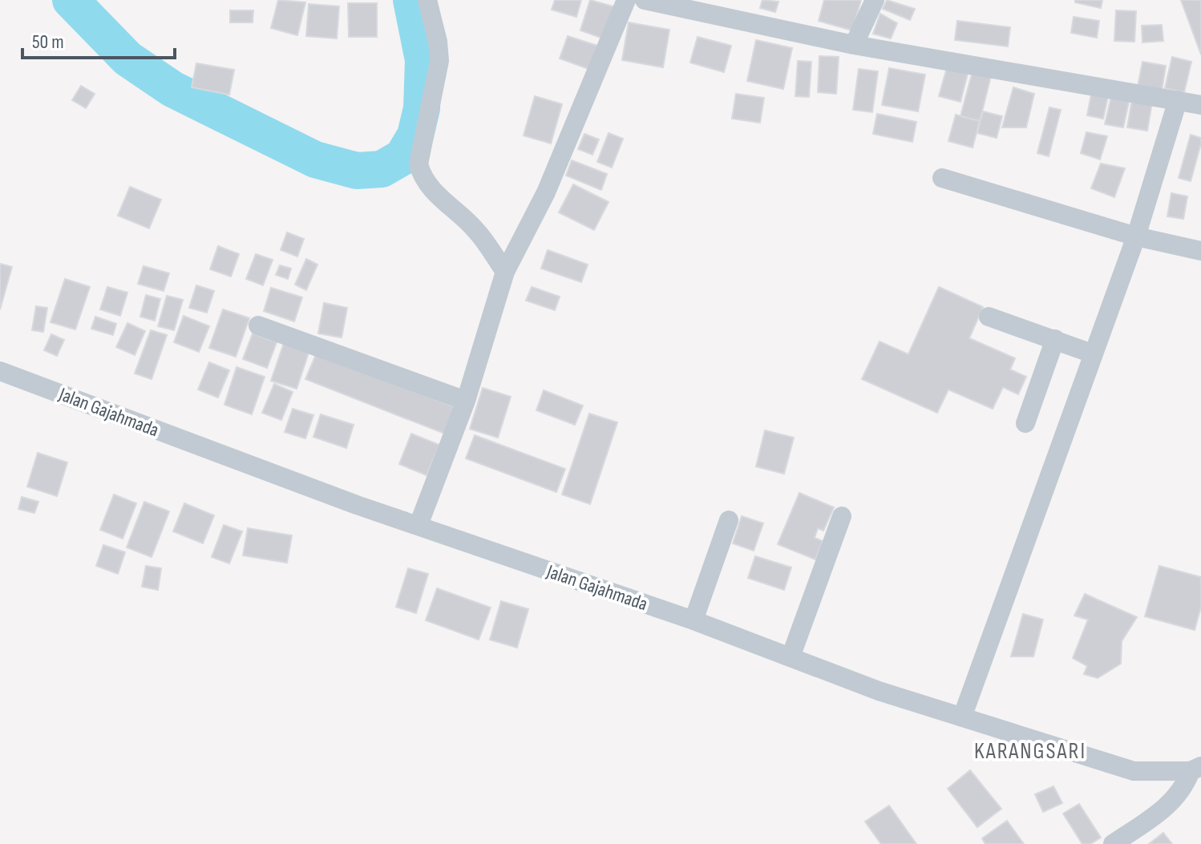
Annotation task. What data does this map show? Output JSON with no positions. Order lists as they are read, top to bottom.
{
  "streets": {
    "street": ["Jalan Gajahmada"]
  },
  "districts": ["KARANGSARI"],
  "scale_bar": "50 m"
}
